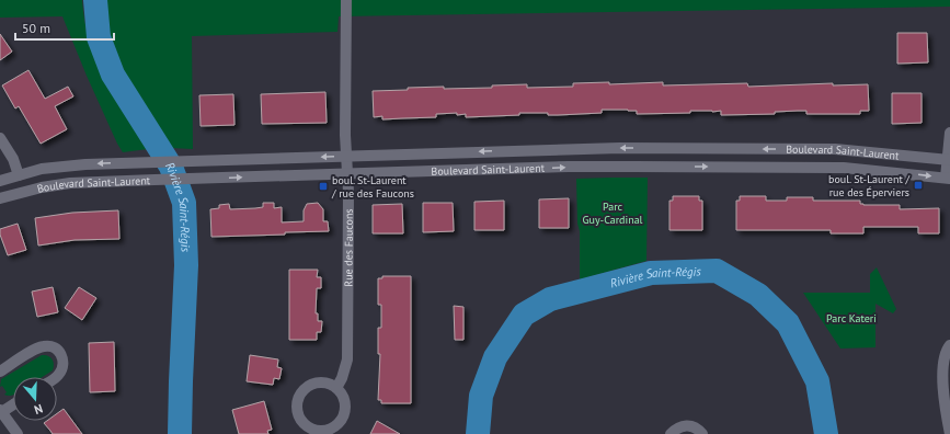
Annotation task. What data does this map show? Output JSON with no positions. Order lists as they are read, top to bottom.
{
  "streets": {
    "street": ["Boulevard Saint-Laurent", "Rue des Faucons"]
  },
  "crossings": [
    ["Boulevard Saint-Laurent", "Rue des Faucons"]
  ],
  "water": ["Rivière Saint-Régis"],
  "parks": ["Parc Guy-Cardinal", "Parc Kateri"],
  "places": {
    "transit": ["boul. St-Laurent / rue des Éperviers", "boul. St-Laurent / rue des Faucons"]
  },
  "scale_bar": "50 m",
  "north": "bottom"
}
